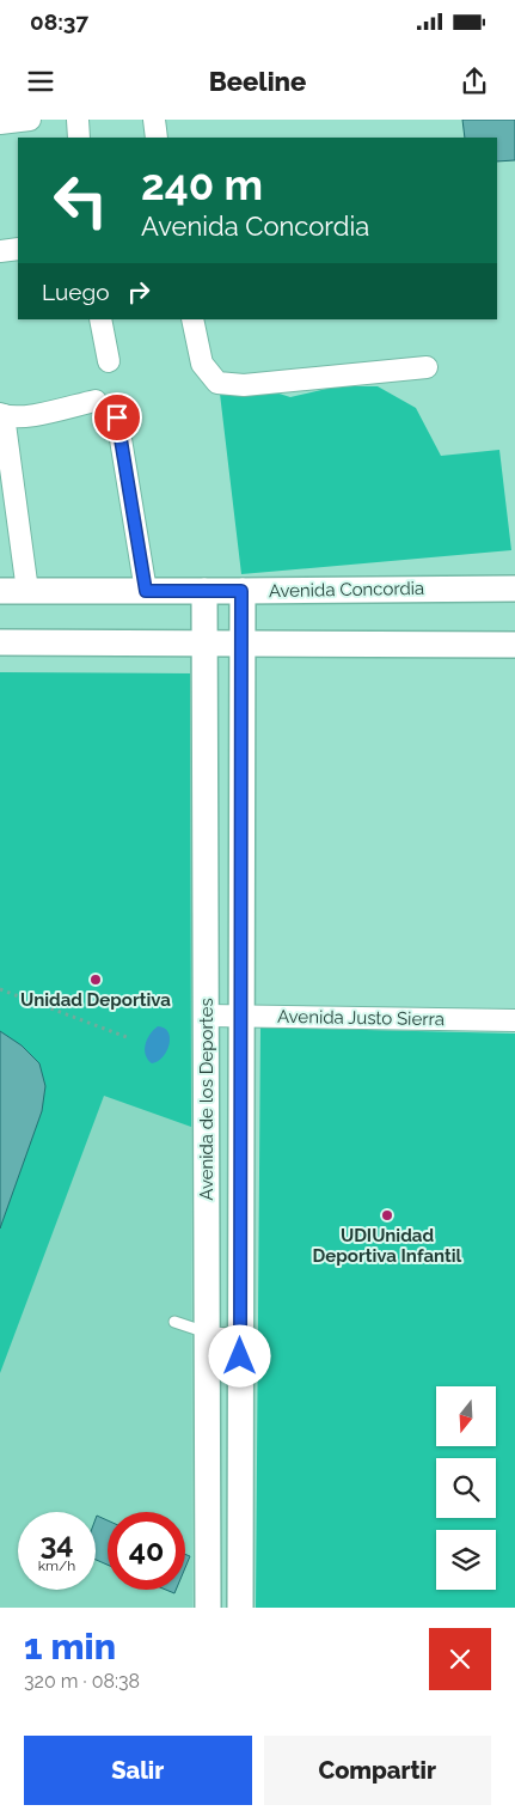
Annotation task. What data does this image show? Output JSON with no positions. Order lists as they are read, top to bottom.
{
  "streets": {
    "street": ["Avenida Concordia", "Avenida Justo Sierra", "Avenida de los Deportes"]
  },
  "crossings": [
    ["Avenida Concordia", "Avenida de los Deportes"],
    ["Avenida Justo Sierra", "Avenida de los Deportes"]
  ],
  "places": ["Unidad Deportiva", "UDIUnidad Deportiva Infantil"],
  "north": "bottom",
  "page": {
    "status": "08:37",
    "header": "Beeline",
    "turn": ["240 m", "Avenida Concordia"],
    "then": "Luego",
    "speed": "34 km/h",
    "limit": "40",
    "heading": ["1 min", "320 m · 08:38"],
    "buttons": ["Salir", "Compartir"]
  }
}
